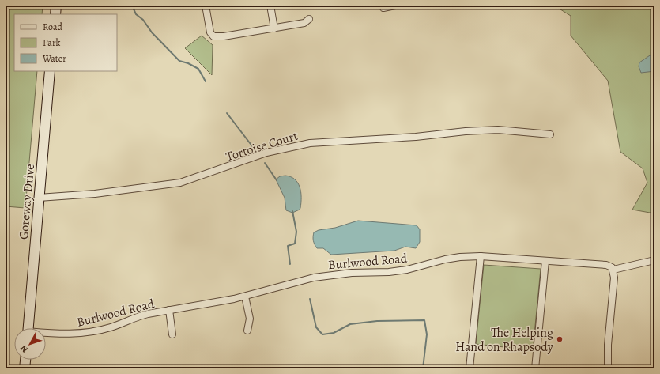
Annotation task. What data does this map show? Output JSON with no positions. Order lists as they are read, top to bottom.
{
  "streets": {
    "street": ["Tortoise Court", "Goreway Drive", "Burlwood Road"]
  },
  "crossings": [
    ["Tortoise Court", "Goreway Drive"]
  ],
  "places": ["The Helping Hand on Rhapsody"],
  "legend": ["Road", "Park", "Water"],
  "north": "bottom left"
}
